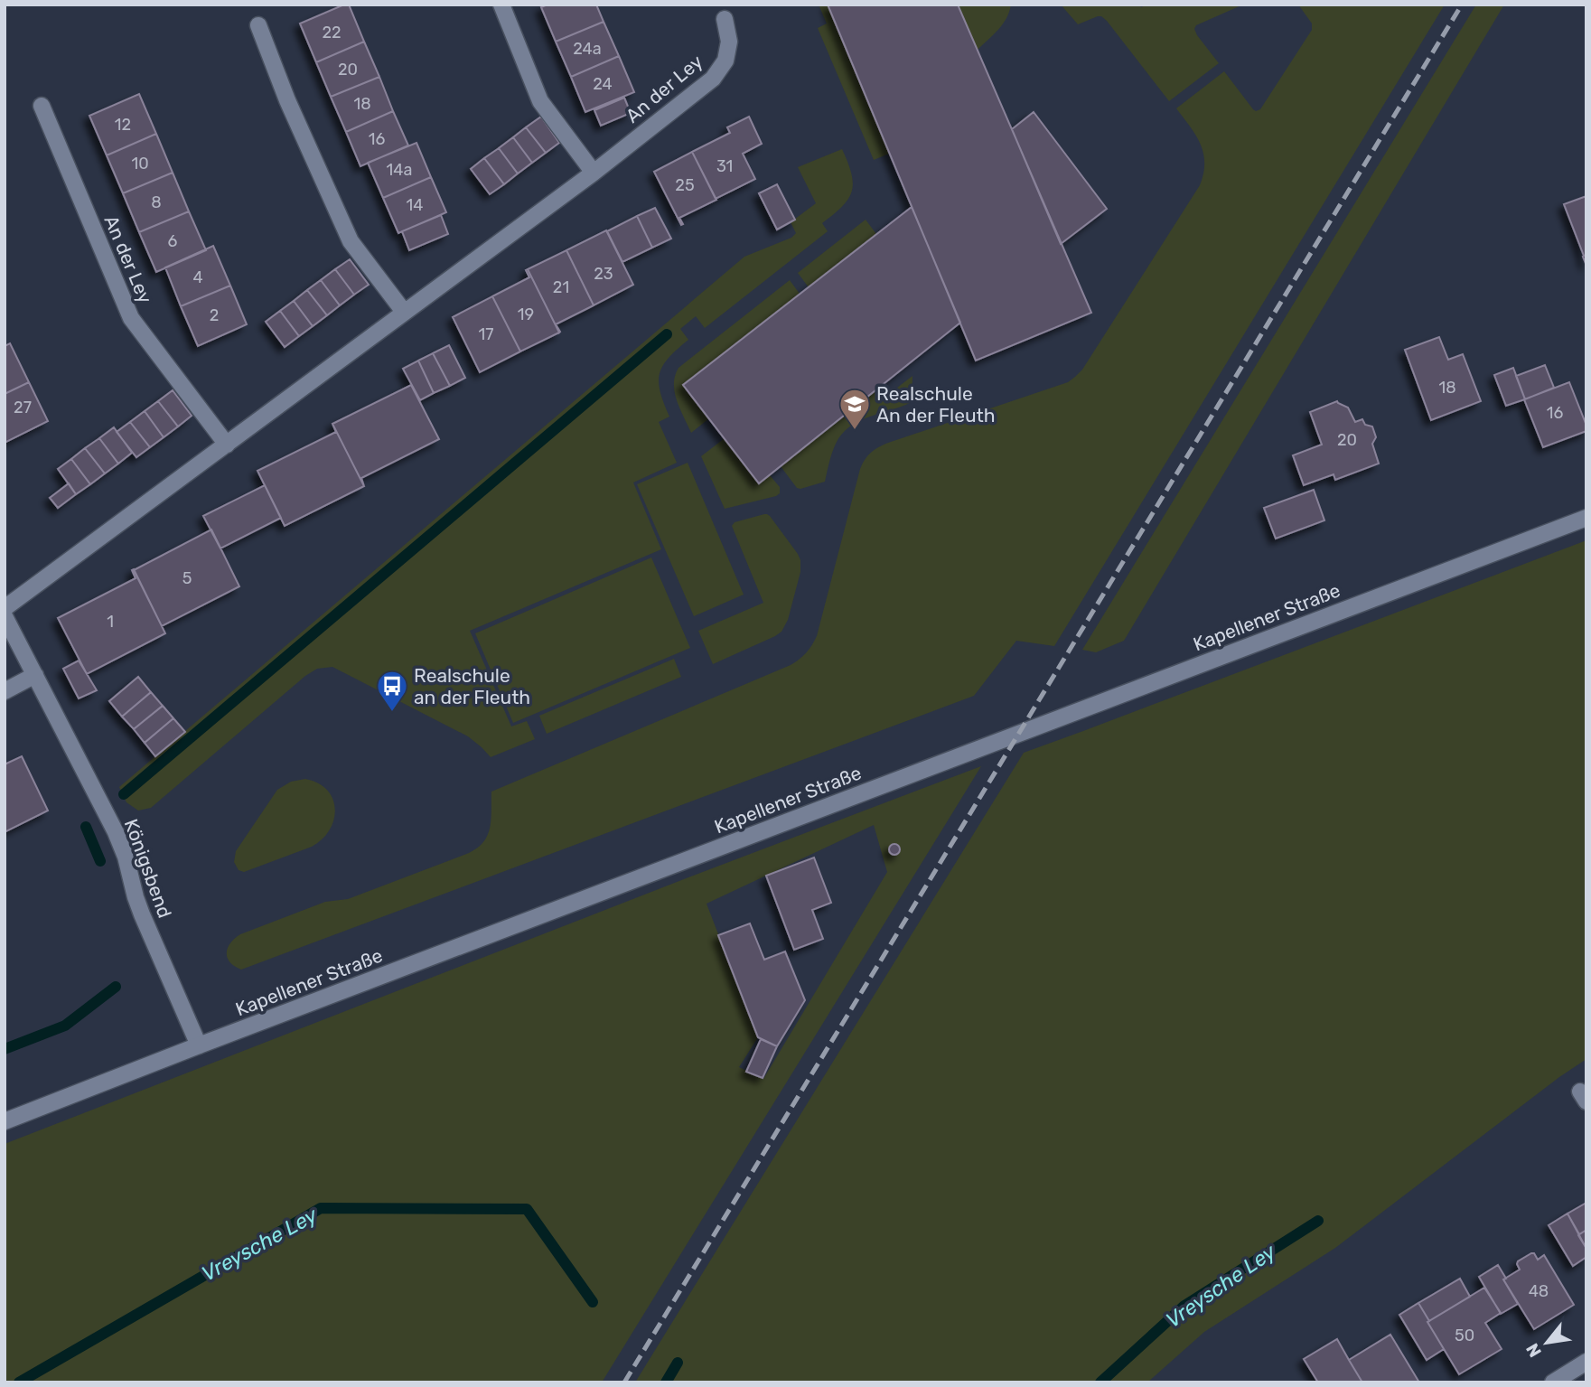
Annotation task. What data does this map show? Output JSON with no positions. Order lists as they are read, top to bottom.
{
  "streets": {
    "street": ["An der Ley", "Kapellener Straße", "Königsbend"]
  },
  "crossings": [
    ["Kapellener Straße", "Königsbend"]
  ],
  "water": ["Vreysche Ley"],
  "places": {
    "school or university": ["Realschule An der Fleuth"],
    "bus stop": ["Realschule an der Fleuth"]
  },
  "house_numbers": [
    "22",
    "24a",
    "20",
    "24",
    "18",
    "12",
    "16",
    "10",
    "31",
    "14a",
    "25",
    "8",
    "14",
    "6",
    "23",
    "4",
    "21",
    "19",
    "2",
    "17",
    "18",
    "27",
    "16",
    "20",
    "5",
    "1",
    "48",
    "50"
  ],
  "north": "bottom left"
}
